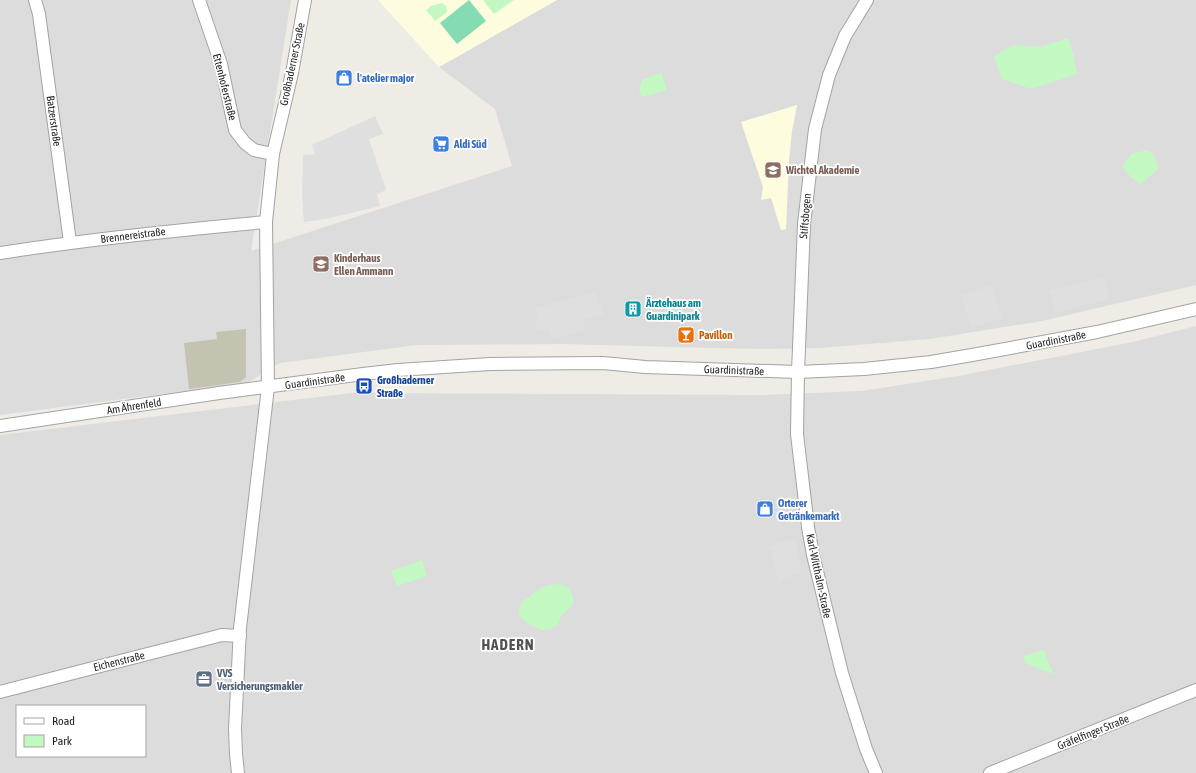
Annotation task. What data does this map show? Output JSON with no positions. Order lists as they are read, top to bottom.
{
  "streets": {
    "street": [
      "Großhaderner Straße",
      "Ettenhoferstraße",
      "Batzerstraße",
      "Stiftsbogen",
      "Brennereistraße",
      "Guardinistraße",
      "Am Ährenfeld",
      "Karl-Witthalm-Straße",
      "Eichenstraße",
      "Gräfelfinger Straße"
    ]
  },
  "crossings": [
    ["Großhaderner Straße", "Ettenhoferstraße"],
    ["Großhaderner Straße", "Brennereistraße"],
    ["Großhaderner Straße", "Guardinistraße"],
    ["Großhaderner Straße", "Am Ährenfeld"],
    ["Großhaderner Straße", "Eichenstraße"],
    ["Batzerstraße", "Brennereistraße"],
    ["Stiftsbogen", "Guardinistraße"],
    ["Stiftsbogen", "Karl-Witthalm-Straße"],
    ["Guardinistraße", "Am Ährenfeld"],
    ["Guardinistraße", "Karl-Witthalm-Straße"]
  ],
  "districts": ["HADERN"],
  "places": {
    "shop": ["l'atelier major", "Orterer Getränkemarkt"],
    "supermarket": ["Aldi Süd"],
    "school or university": ["Wichtel Akademie", "Kinderhaus Ellen Ammann"],
    "building": ["Ärztehaus am Guardinipark"],
    "bar": ["Pavillon"],
    "bus stop": ["Großhaderner Straße"],
    "office": ["VVS Versicherungsmakler"]
  },
  "legend": ["Road", "Park"]
}
